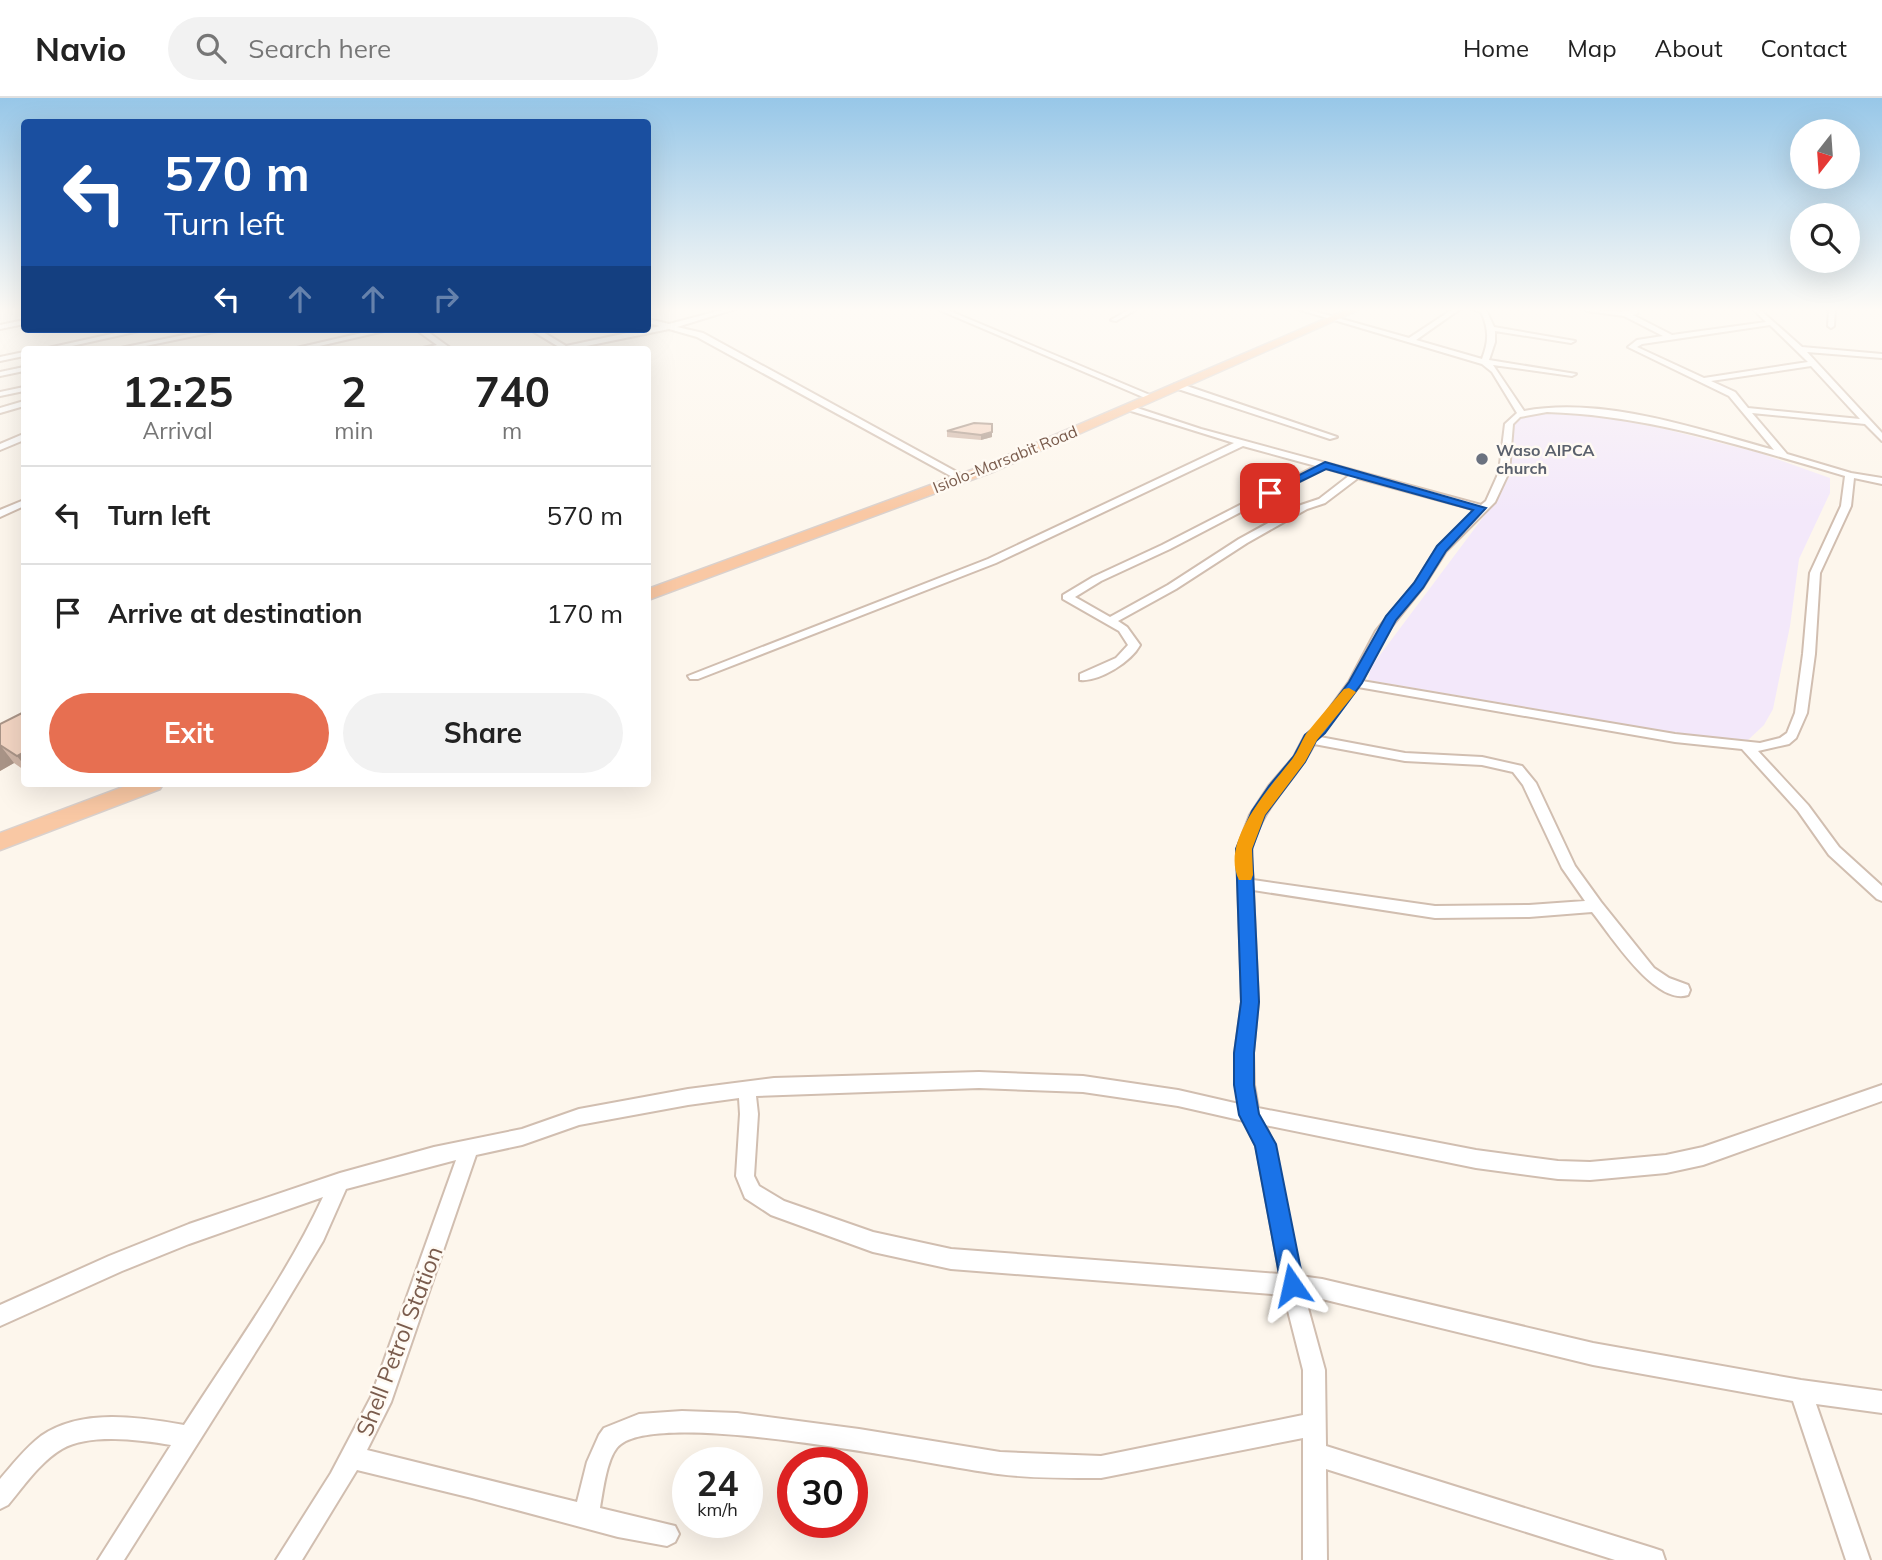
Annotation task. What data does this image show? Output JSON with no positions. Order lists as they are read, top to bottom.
{
  "streets": {
    "highway": ["Isiolo-Marsabit Road"],
    "street": ["Shell Petrol Station"]
  },
  "places": ["Waso AIPCA church"],
  "north": "bottom",
  "page": {
    "header": "Navio",
    "search": "Search here",
    "nav": [
      "Home",
      "Map",
      "About",
      "Contact"
    ],
    "turn": ["570 m", "Turn left"],
    "eta": [
      "12:25",
      "Arrival",
      "2",
      "min",
      "740",
      "m"
    ],
    "list": [
      {
        "name": "Turn left",
        "value": "570 m"
      },
      {
        "name": "Arrive at destination",
        "value": "170 m"
      }
    ],
    "buttons": ["Exit", "Share"],
    "speed": "24 km/h",
    "limit": "30"
  }
}
